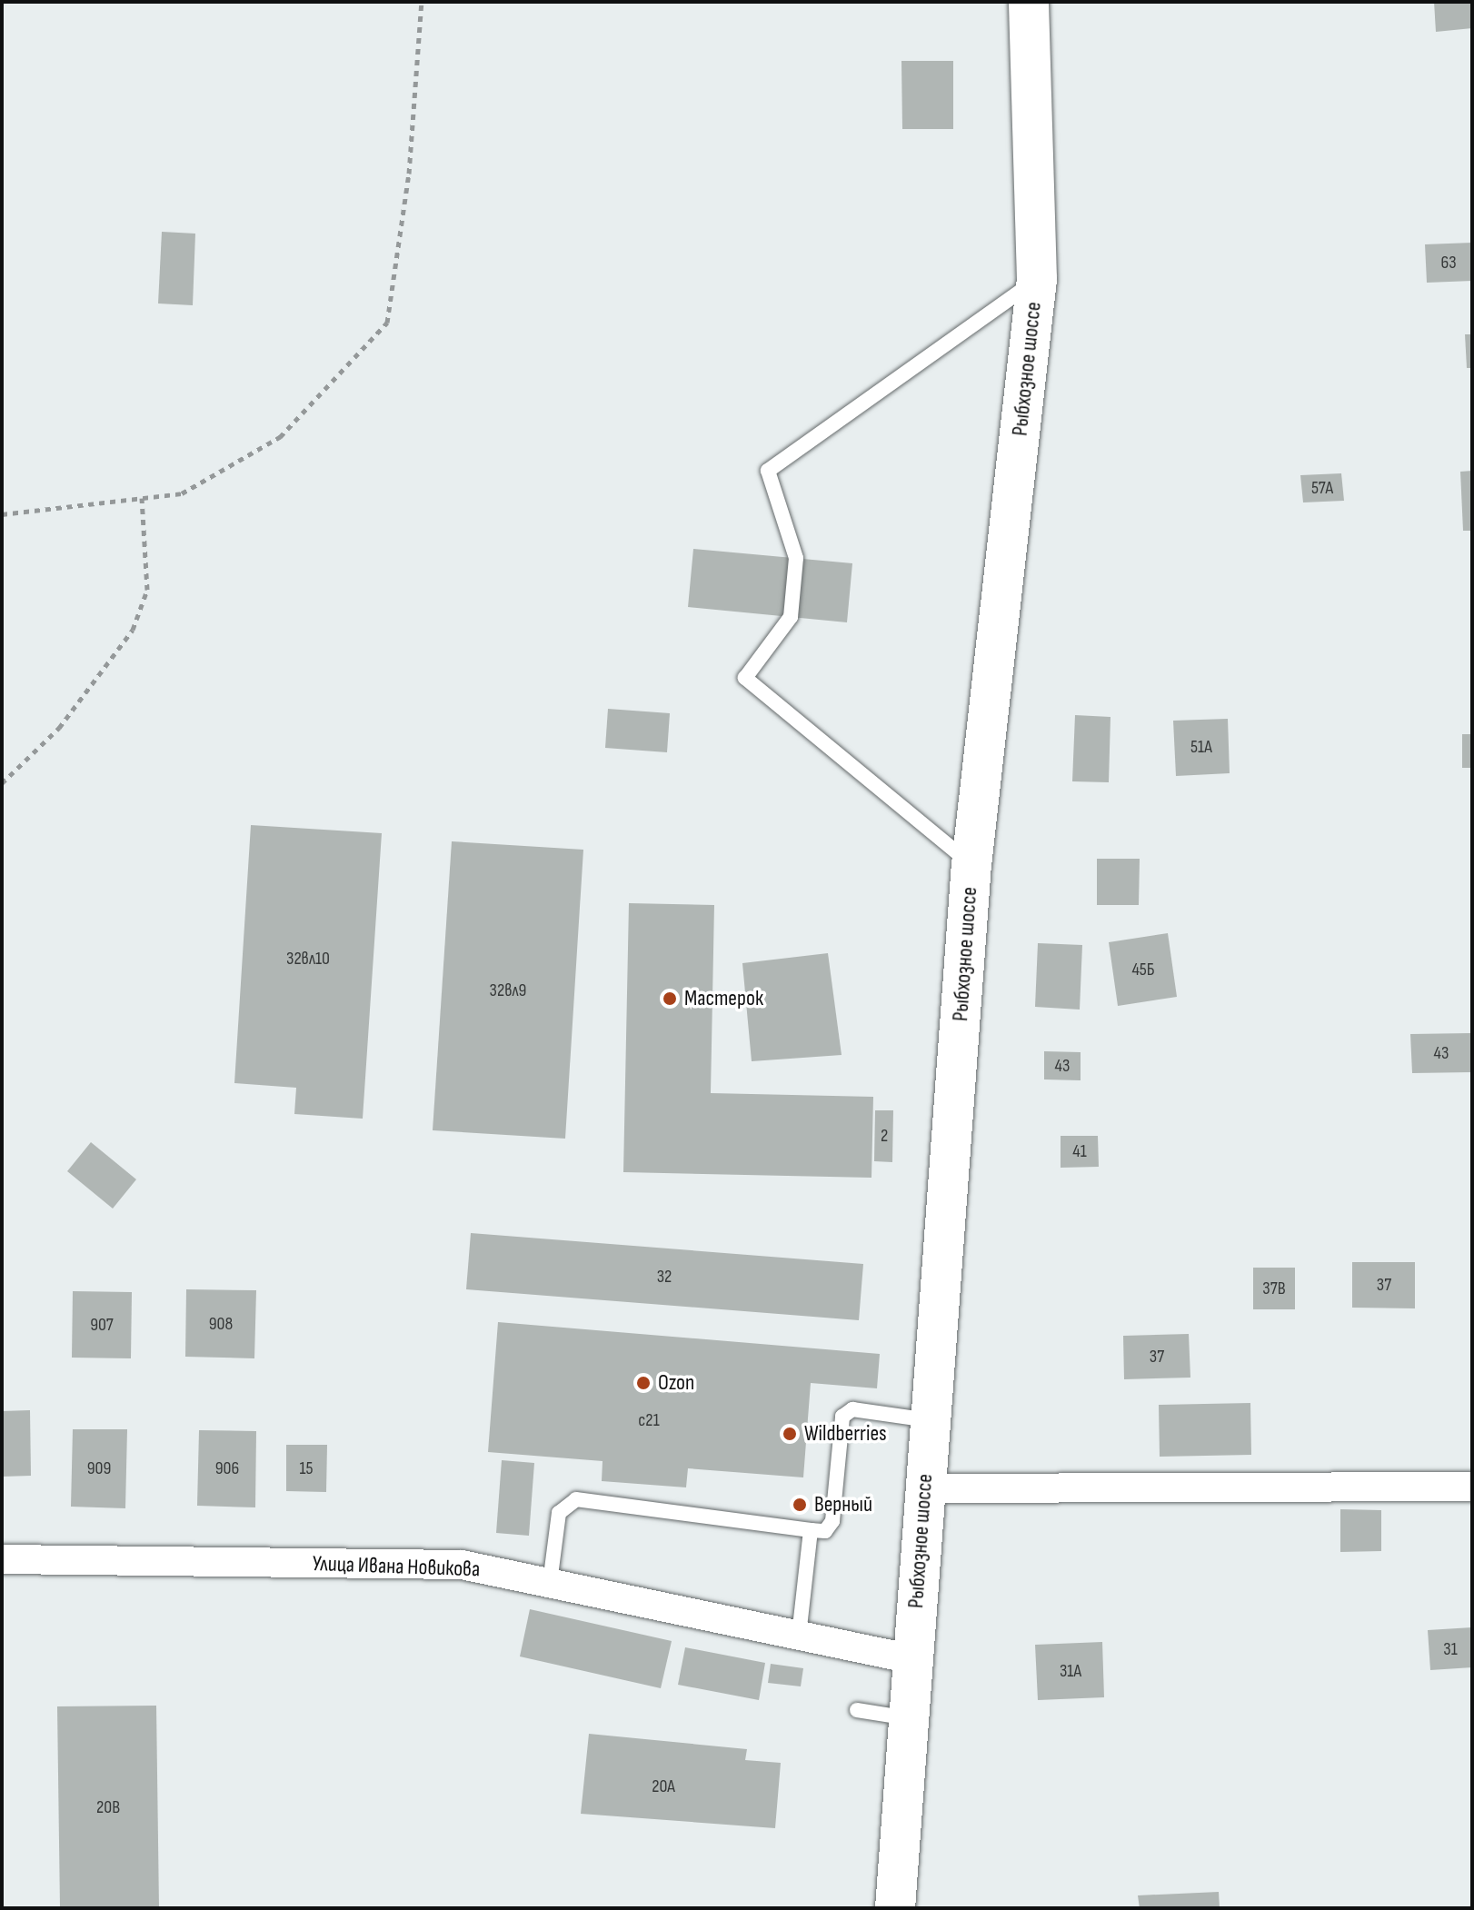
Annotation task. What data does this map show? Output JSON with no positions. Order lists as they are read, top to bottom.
{
  "streets": {
    "main road": ["Рыбхозное шоссе"],
    "street": ["Улица Ивана Новикова"]
  },
  "crossings": [
    ["Рыбхозное шоссе", "Улица Ивана Новикова"]
  ],
  "places": [
    "Мастерок",
    "Ozon",
    "Wildberries",
    "Верный"
  ],
  "house_numbers": [
    "63",
    "57А",
    "51А",
    "32вл10",
    "45Б",
    "32вл9",
    "43",
    "43",
    "2",
    "41",
    "32",
    "37",
    "37В",
    "908",
    "907",
    "37",
    "с21",
    "909",
    "906",
    "15",
    "31",
    "31А",
    "20А",
    "20В"
  ]
}
